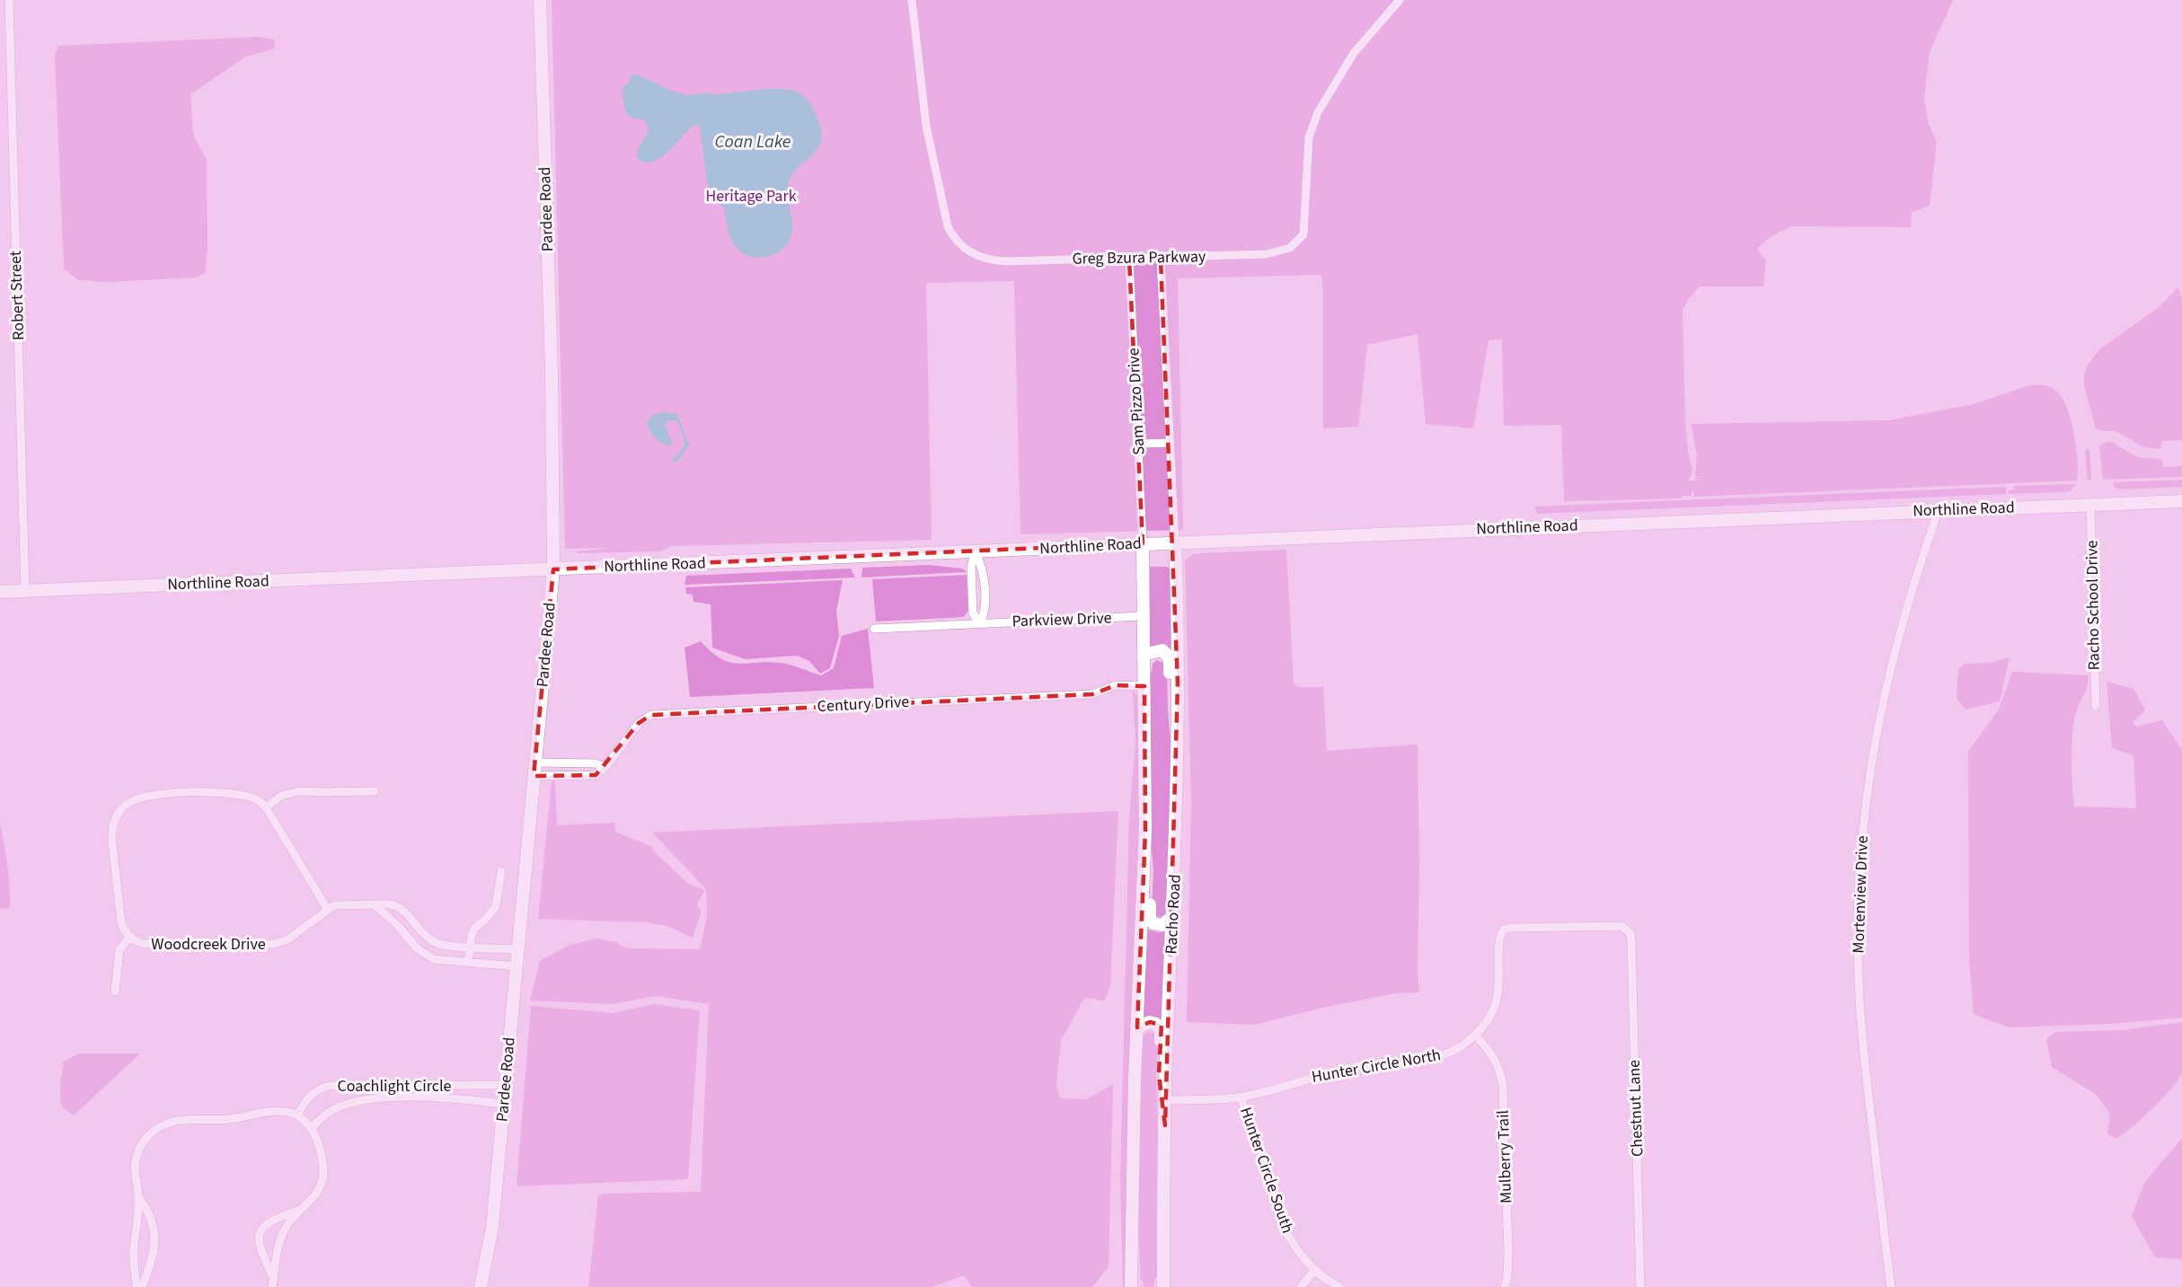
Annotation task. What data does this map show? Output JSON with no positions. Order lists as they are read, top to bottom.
{
  "streets": {
    "main road": ["Pardee Road", "Northline Road", "Racho Road"],
    "street": [
      "Greg Bzura Parkway",
      "Robert Street",
      "Sam Pizzo Drive",
      "Racho School Drive",
      "Parkview Drive",
      "Century Drive",
      "Mortenview Drive",
      "Woodcreek Drive",
      "Hunter Circle North",
      "Coachlight Circle",
      "Chestnut Lane",
      "Mulberry Trail",
      "Hunter Circle South"
    ]
  },
  "crossings": [
    ["Pardee Road", "Northline Road"],
    ["Pardee Road", "Woodcreek Drive"],
    ["Pardee Road", "Coachlight Circle"],
    ["Greg Bzura Parkway", "Sam Pizzo Drive"],
    ["Robert Street", "Northline Road"],
    ["Sam Pizzo Drive", "Northline Road"],
    ["Sam Pizzo Drive", "Racho Road"],
    ["Northline Road", "Racho School Drive"],
    ["Northline Road", "Mortenview Drive"],
    ["Northline Road", "Racho Road"],
    ["Parkview Drive", "Racho Road"],
    ["Century Drive", "Racho Road"],
    ["Racho Road", "Hunter Circle North"],
    ["Hunter Circle North", "Chestnut Lane"],
    ["Hunter Circle North", "Mulberry Trail"],
    ["Hunter Circle North", "Hunter Circle South"]
  ],
  "water": ["Coan Lake"],
  "parks": ["Heritage Park"]
}
